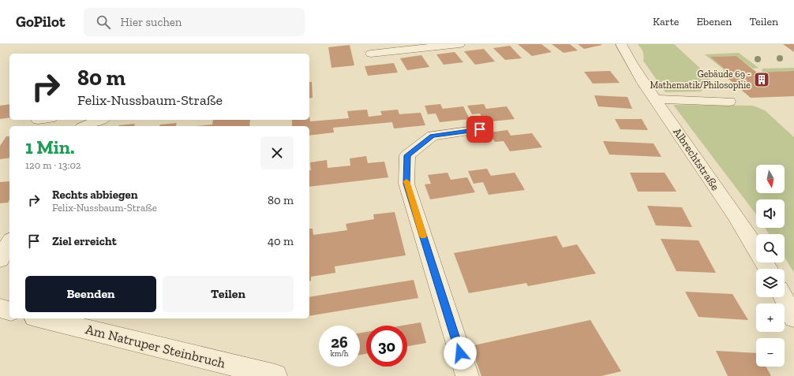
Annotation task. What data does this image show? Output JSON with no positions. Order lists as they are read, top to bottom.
{
  "streets": {
    "street": ["Albrechtstraße", "Am Natruper Steinbruch"]
  },
  "places": {
    "building": ["Gebäude 69 - Mathematik/Philosophie"]
  },
  "north": "bottom",
  "page": {
    "header": "GoPilot",
    "search": "Hier suchen",
    "nav": ["Karte", "Ebenen", "Teilen"],
    "turn": ["80 m", "Felix-Nussbaum-Straße"],
    "heading": ["1 Min.", "120 m · 13:02"],
    "map_buttons": ["+", "−"],
    "list": [
      {
        "name": "Rechts abbiegen",
        "note": "Felix-Nussbaum-Straße",
        "value": "80 m"
      },
      {
        "name": "Ziel erreicht",
        "value": "40 m"
      }
    ],
    "buttons": ["Beenden", "Teilen"],
    "speed": "26 km/h",
    "limit": "30"
  }
}
